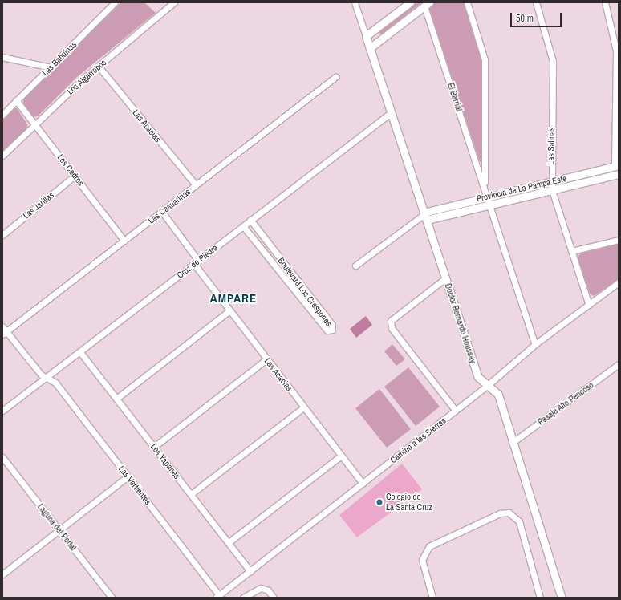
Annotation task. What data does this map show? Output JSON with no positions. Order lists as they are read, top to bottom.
{
  "streets": {
    "street": [
      "Las Bahuinas",
      "Los Algarrobos",
      "El Barrial",
      "Las Acacias",
      "Las Salinas",
      "Los Cedros",
      "Provincia de La Pampa Este",
      "Las Jarillas",
      "Las Casuarinas",
      "Cruz de Piedra",
      "Boulevard Los Crespones",
      "Doctor Bernardo Houssay",
      "Pasaje Alto Pencoso",
      "Camino a las Sierras",
      "Los Yapanes",
      "Las Vertientes",
      "Laguna del Portal"
    ]
  },
  "crossings": [
    ["Las Bahuinas", "Los Cedros"],
    ["Los Algarrobos", "Las Acacias"],
    ["Los Algarrobos", "Los Cedros"],
    ["El Barrial", "Provincia de La Pampa Este"],
    ["El Barrial", "Camino a las Sierras"],
    ["Las Acacias", "Las Casuarinas"],
    ["Las Acacias", "Cruz de Piedra"],
    ["Las Acacias", "Camino a las Sierras"],
    ["Las Salinas", "Provincia de La Pampa Este"],
    ["Las Salinas", "Camino a las Sierras"],
    ["Los Cedros", "Las Jarillas"],
    ["Los Cedros", "Las Casuarinas"],
    ["Provincia de La Pampa Este", "Doctor Bernardo Houssay"],
    ["Las Casuarinas", "Las Vertientes"],
    ["Cruz de Piedra", "Boulevard Los Crespones"],
    ["Cruz de Piedra", "Doctor Bernardo Houssay"],
    ["Cruz de Piedra", "Los Yapanes"],
    ["Cruz de Piedra", "Las Vertientes"],
    ["Doctor Bernardo Houssay", "Pasaje Alto Pencoso"],
    ["Doctor Bernardo Houssay", "Camino a las Sierras"],
    ["Camino a las Sierras", "Los Yapanes"],
    ["Camino a las Sierras", "Las Vertientes"]
  ],
  "districts": ["AMPARE"],
  "places": ["Colegio de La Santa Cruz"],
  "scale_bar": "50 m"
}
